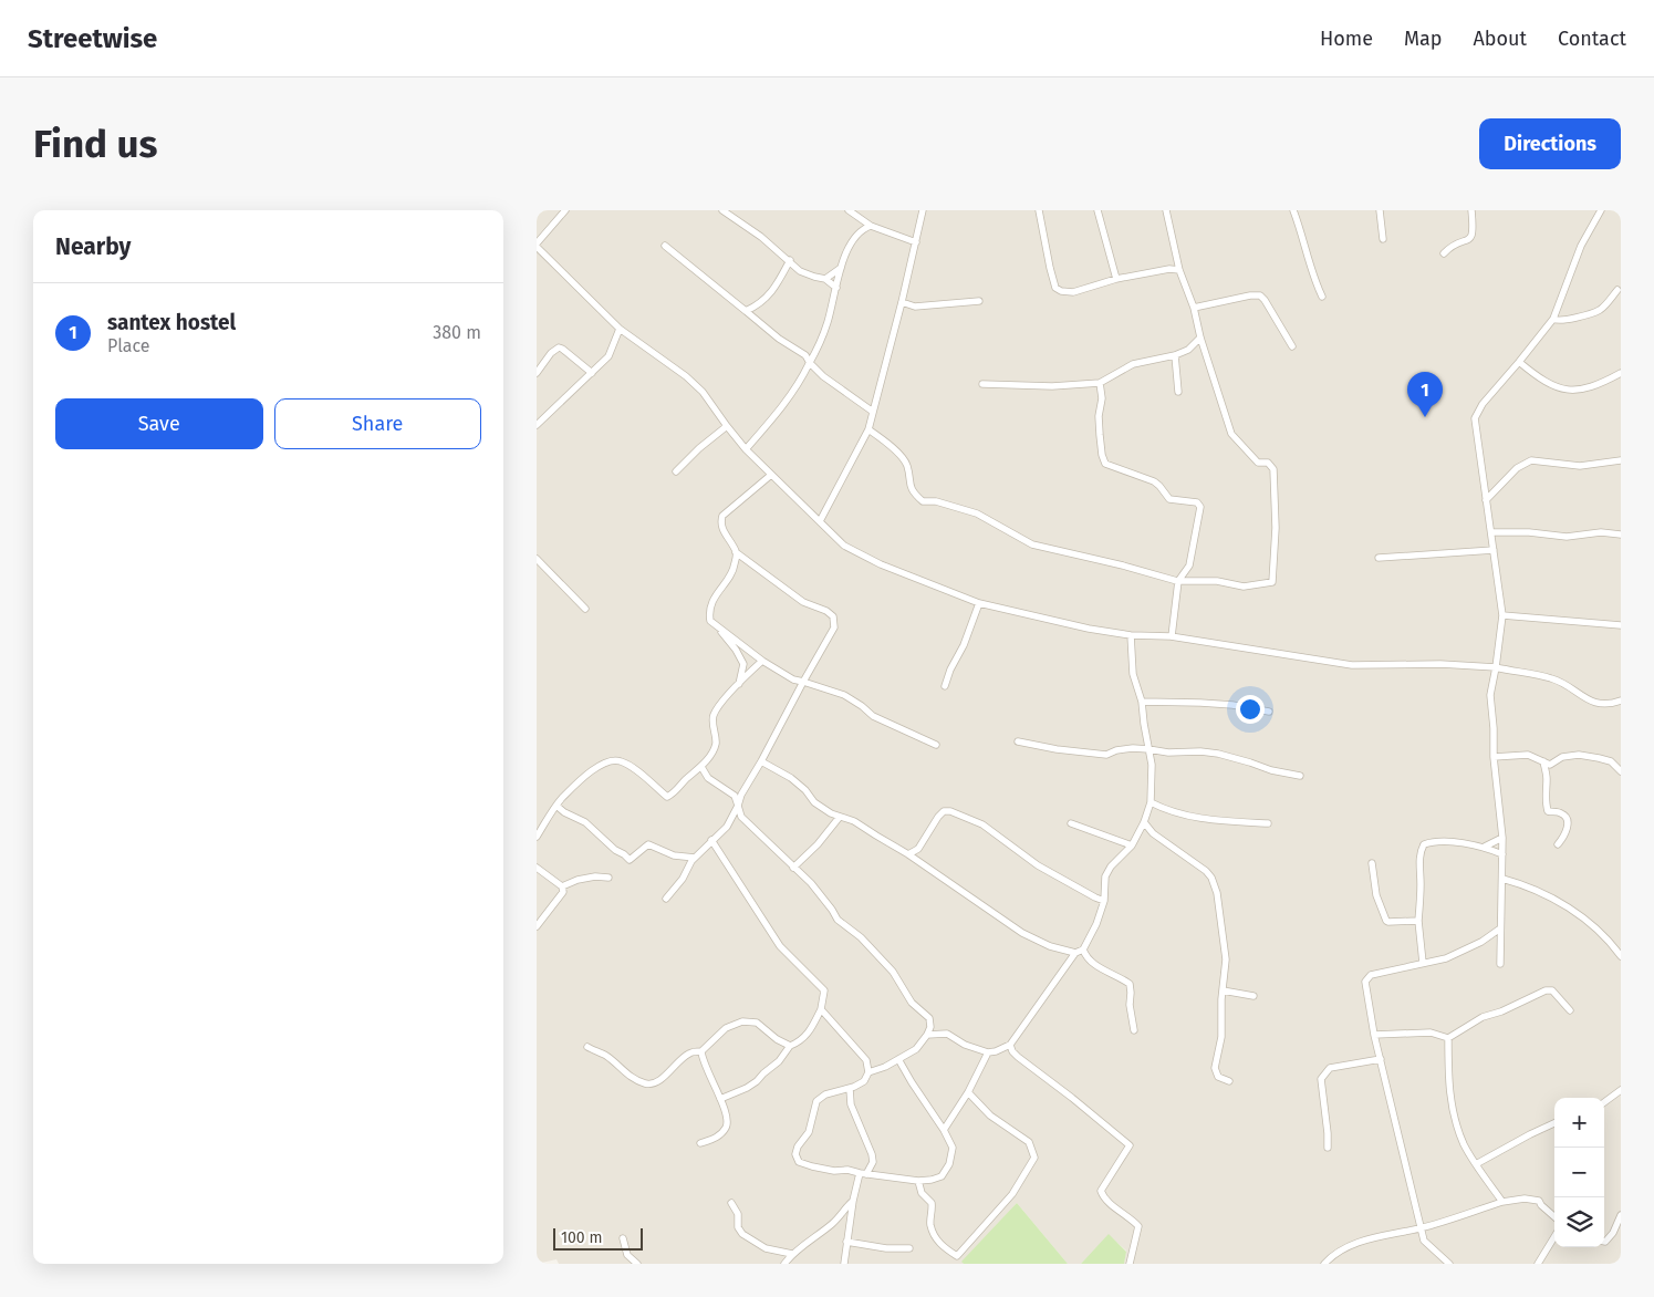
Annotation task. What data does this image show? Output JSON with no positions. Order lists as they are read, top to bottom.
{
  "scale_bar": "100 m",
  "page": {
    "header": "Streetwise",
    "nav": [
      "Home",
      "Map",
      "About",
      "Contact"
    ],
    "buttons": [
      "Directions",
      ["Save", "Share"]
    ],
    "title": "Find us",
    "heading": "Nearby",
    "list": [
      {
        "mark": "1",
        "name": "santex hostel",
        "note": "Place",
        "value": "380 m"
      }
    ],
    "pins": "1",
    "map_buttons": ["+", "−"],
    "scale": "100 m"
  }
}
